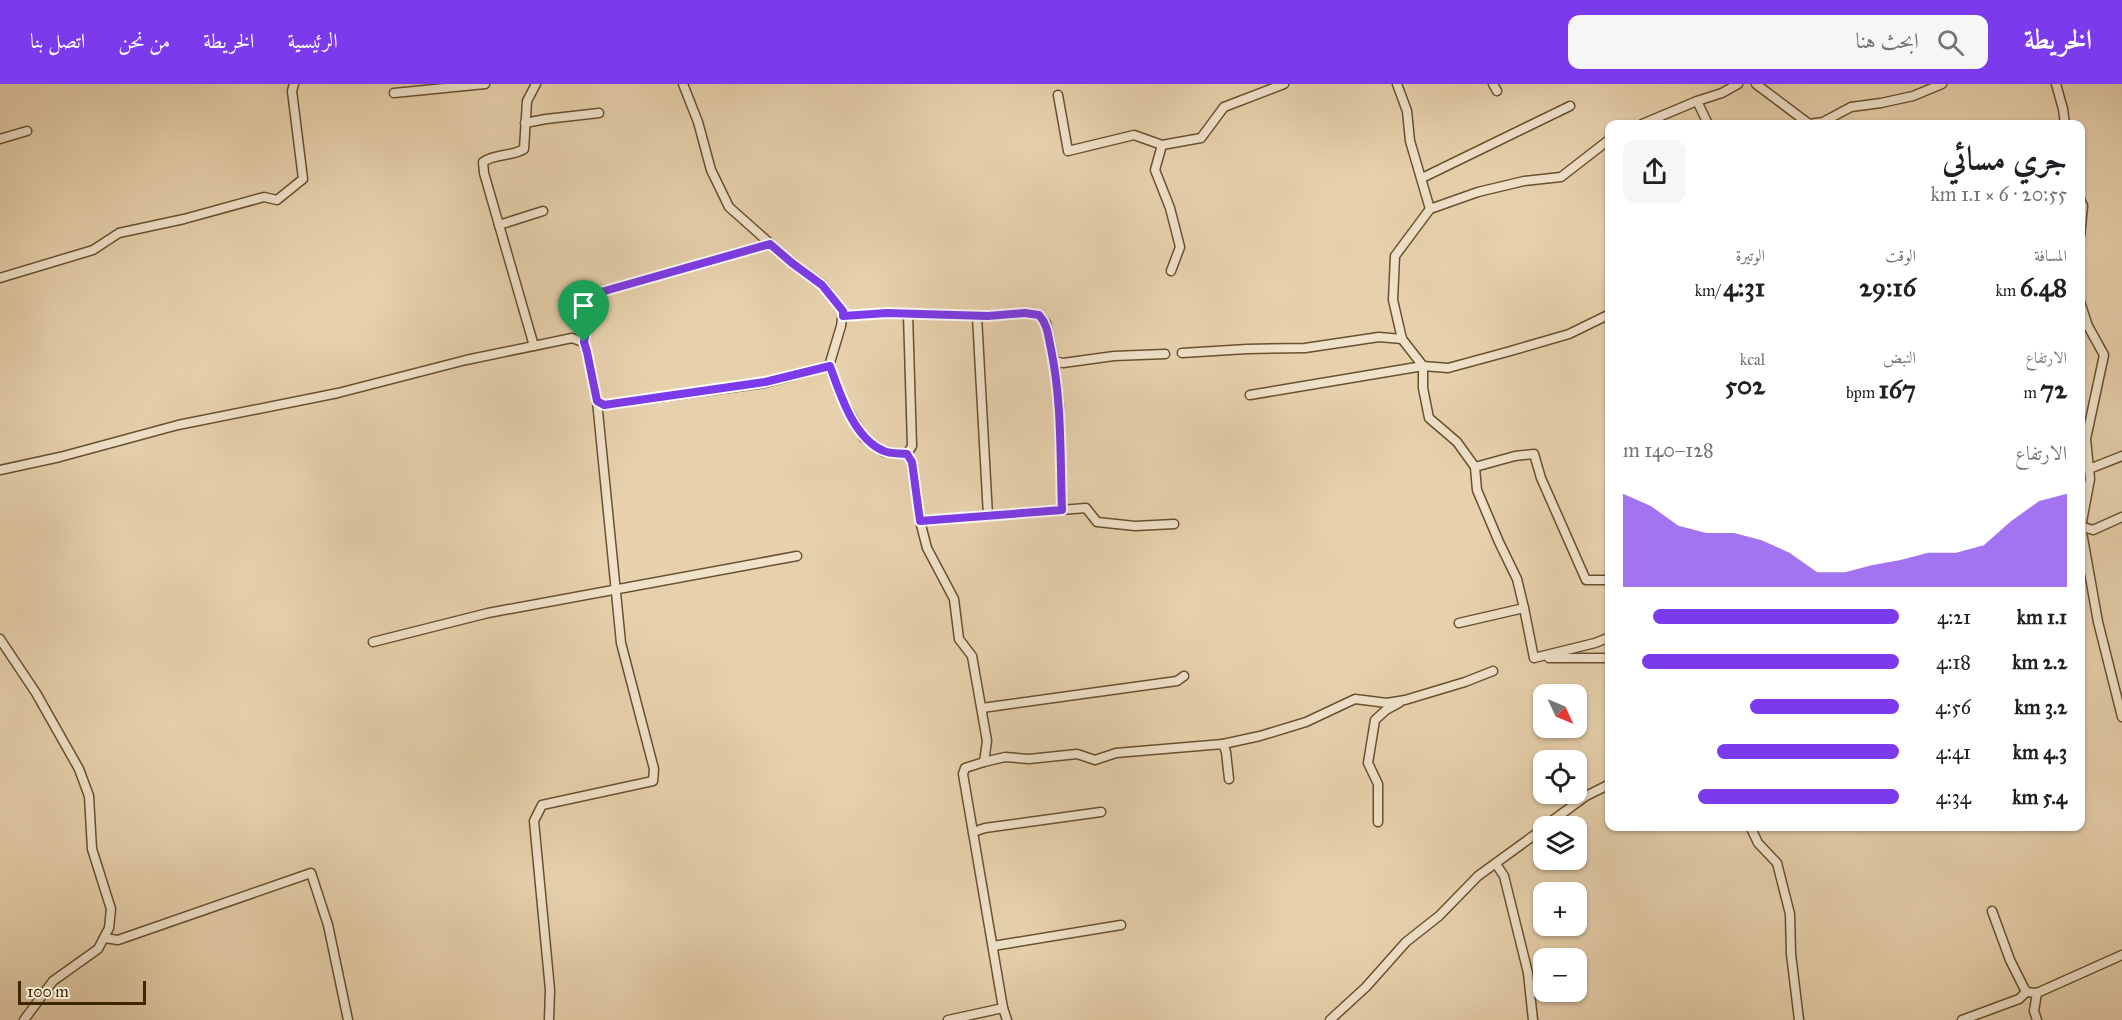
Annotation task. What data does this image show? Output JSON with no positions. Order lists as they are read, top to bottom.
{
  "scale_bar": "100 m",
  "north": "bottom right",
  "page": {
    "header": "الخريطة",
    "search": "ابحث هنا",
    "nav": [
      "الرئيسية",
      "الخريطة",
      "من نحن",
      "اتصل بنا"
    ],
    "heading": ["جري مسائي", "20:55 · 6 × 1.1 km"],
    "stats": [
      ["المسافة", "6.48 km"],
      ["الوقت", "29:16"],
      ["الوتيرة", "4:31 /km"],
      ["الارتفاع", "72 m"],
      ["النبض", "167 bpm"],
      ["kcal", "502"]
    ],
    "chart": ["الارتفاع", "128–140 m"],
    "list": [
      {
        "name": "1.1 km",
        "note": "4:21"
      },
      {
        "name": "2.2 km",
        "note": "4:18"
      },
      {
        "name": "3.2 km",
        "note": "4:56"
      },
      {
        "name": "4.3 km",
        "note": "4:41"
      },
      {
        "name": "5.4 km",
        "note": "4:34"
      }
    ],
    "map_buttons": ["+", "−"],
    "scale": "100 m"
  }
}
